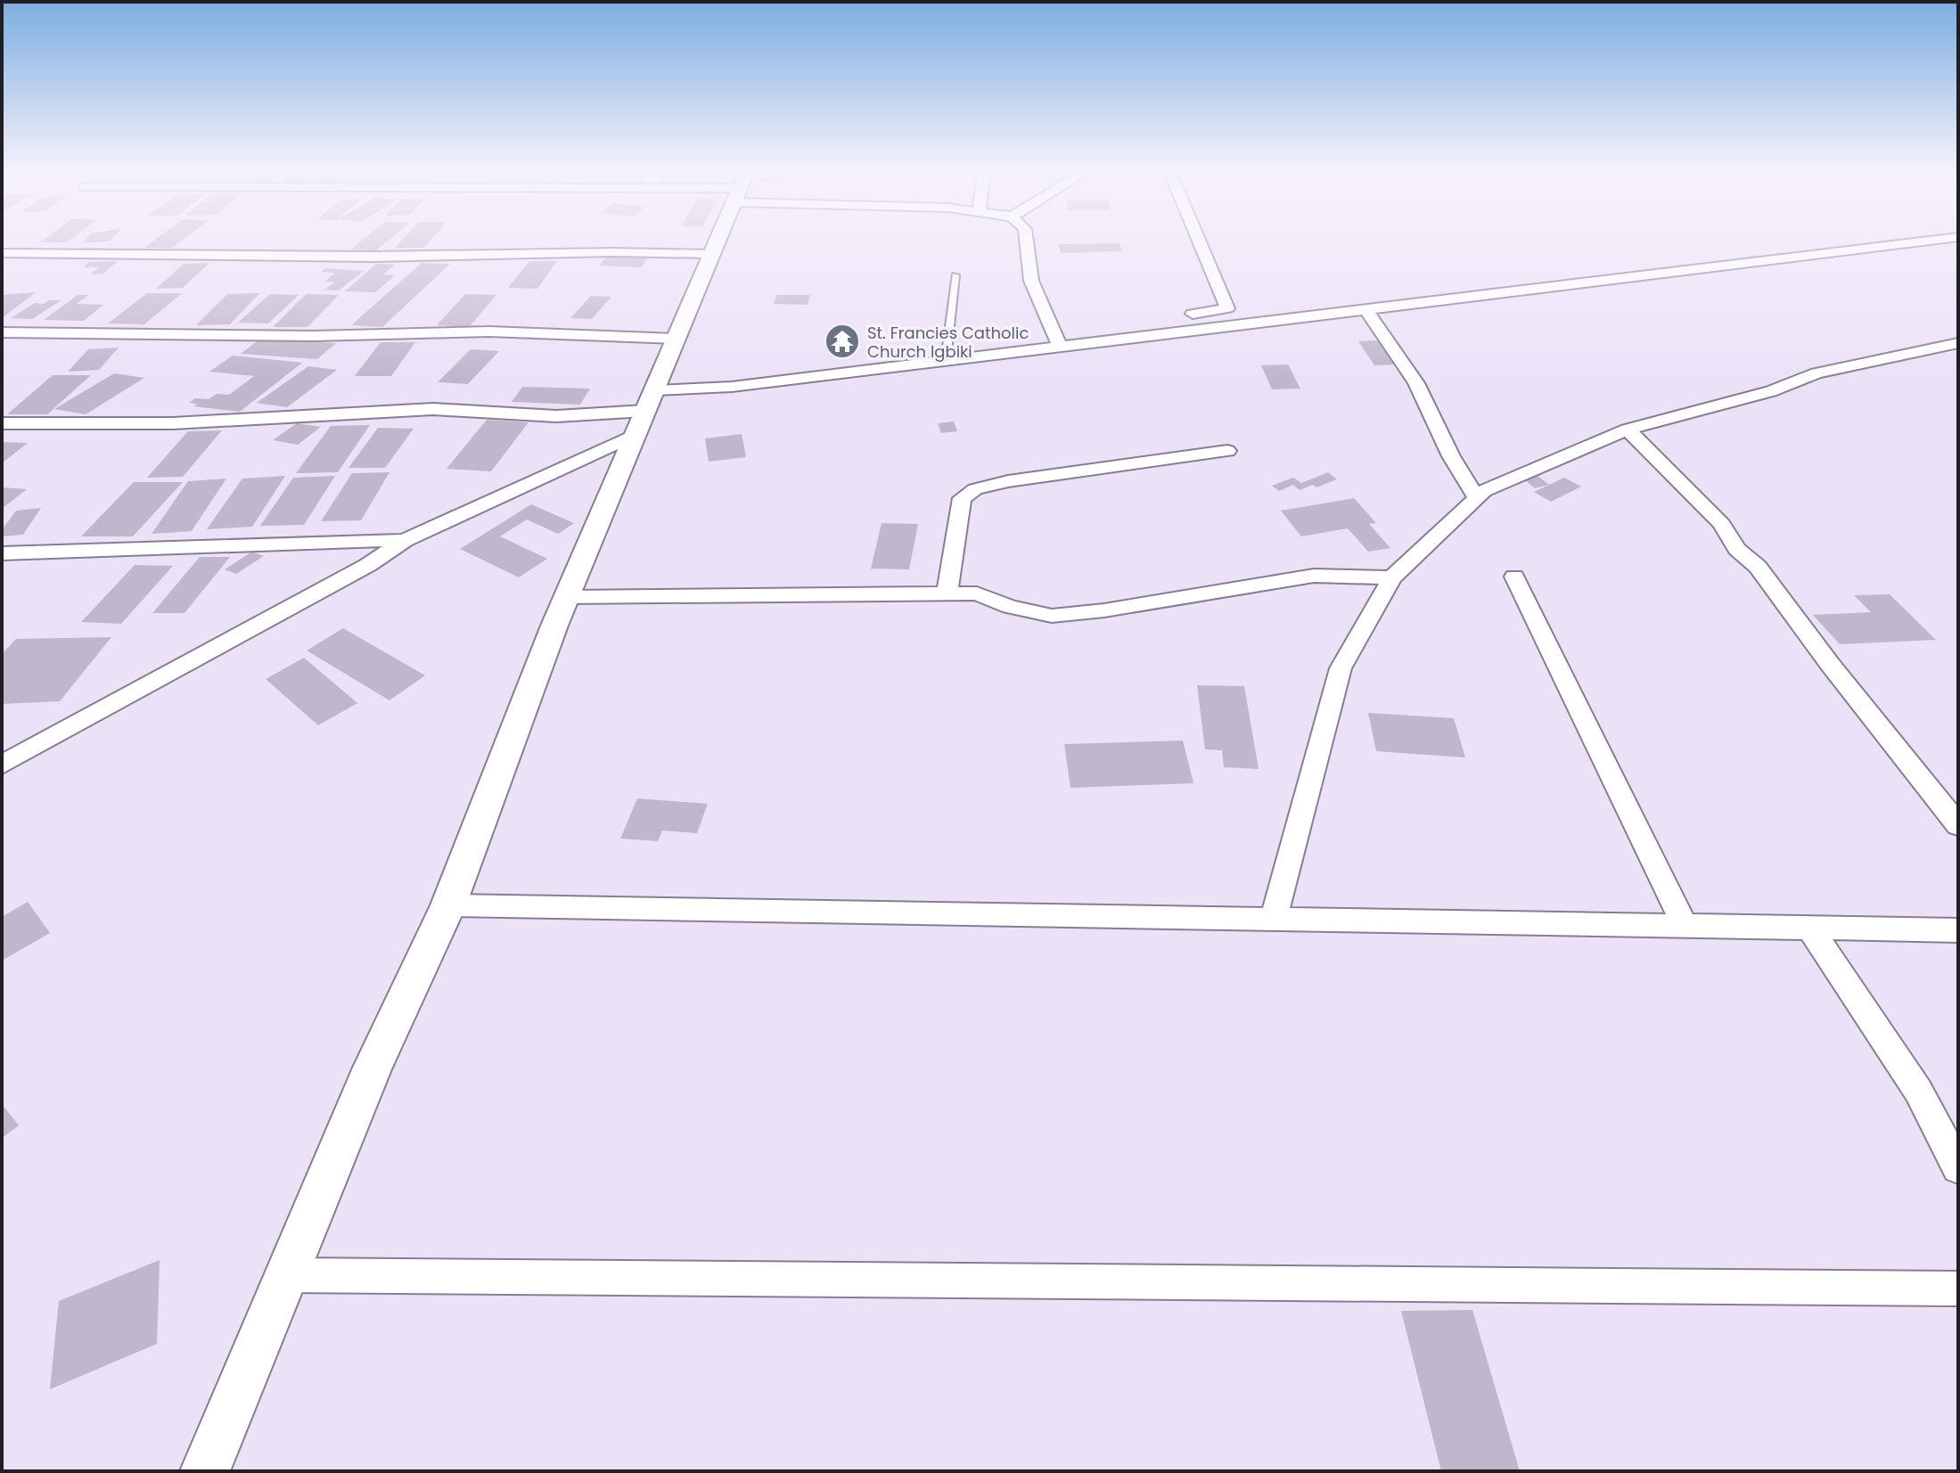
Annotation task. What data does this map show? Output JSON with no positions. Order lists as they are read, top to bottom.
{
  "places": {
    "temple": ["St. Francies Catholic Church Igbiki"]
  }
}
